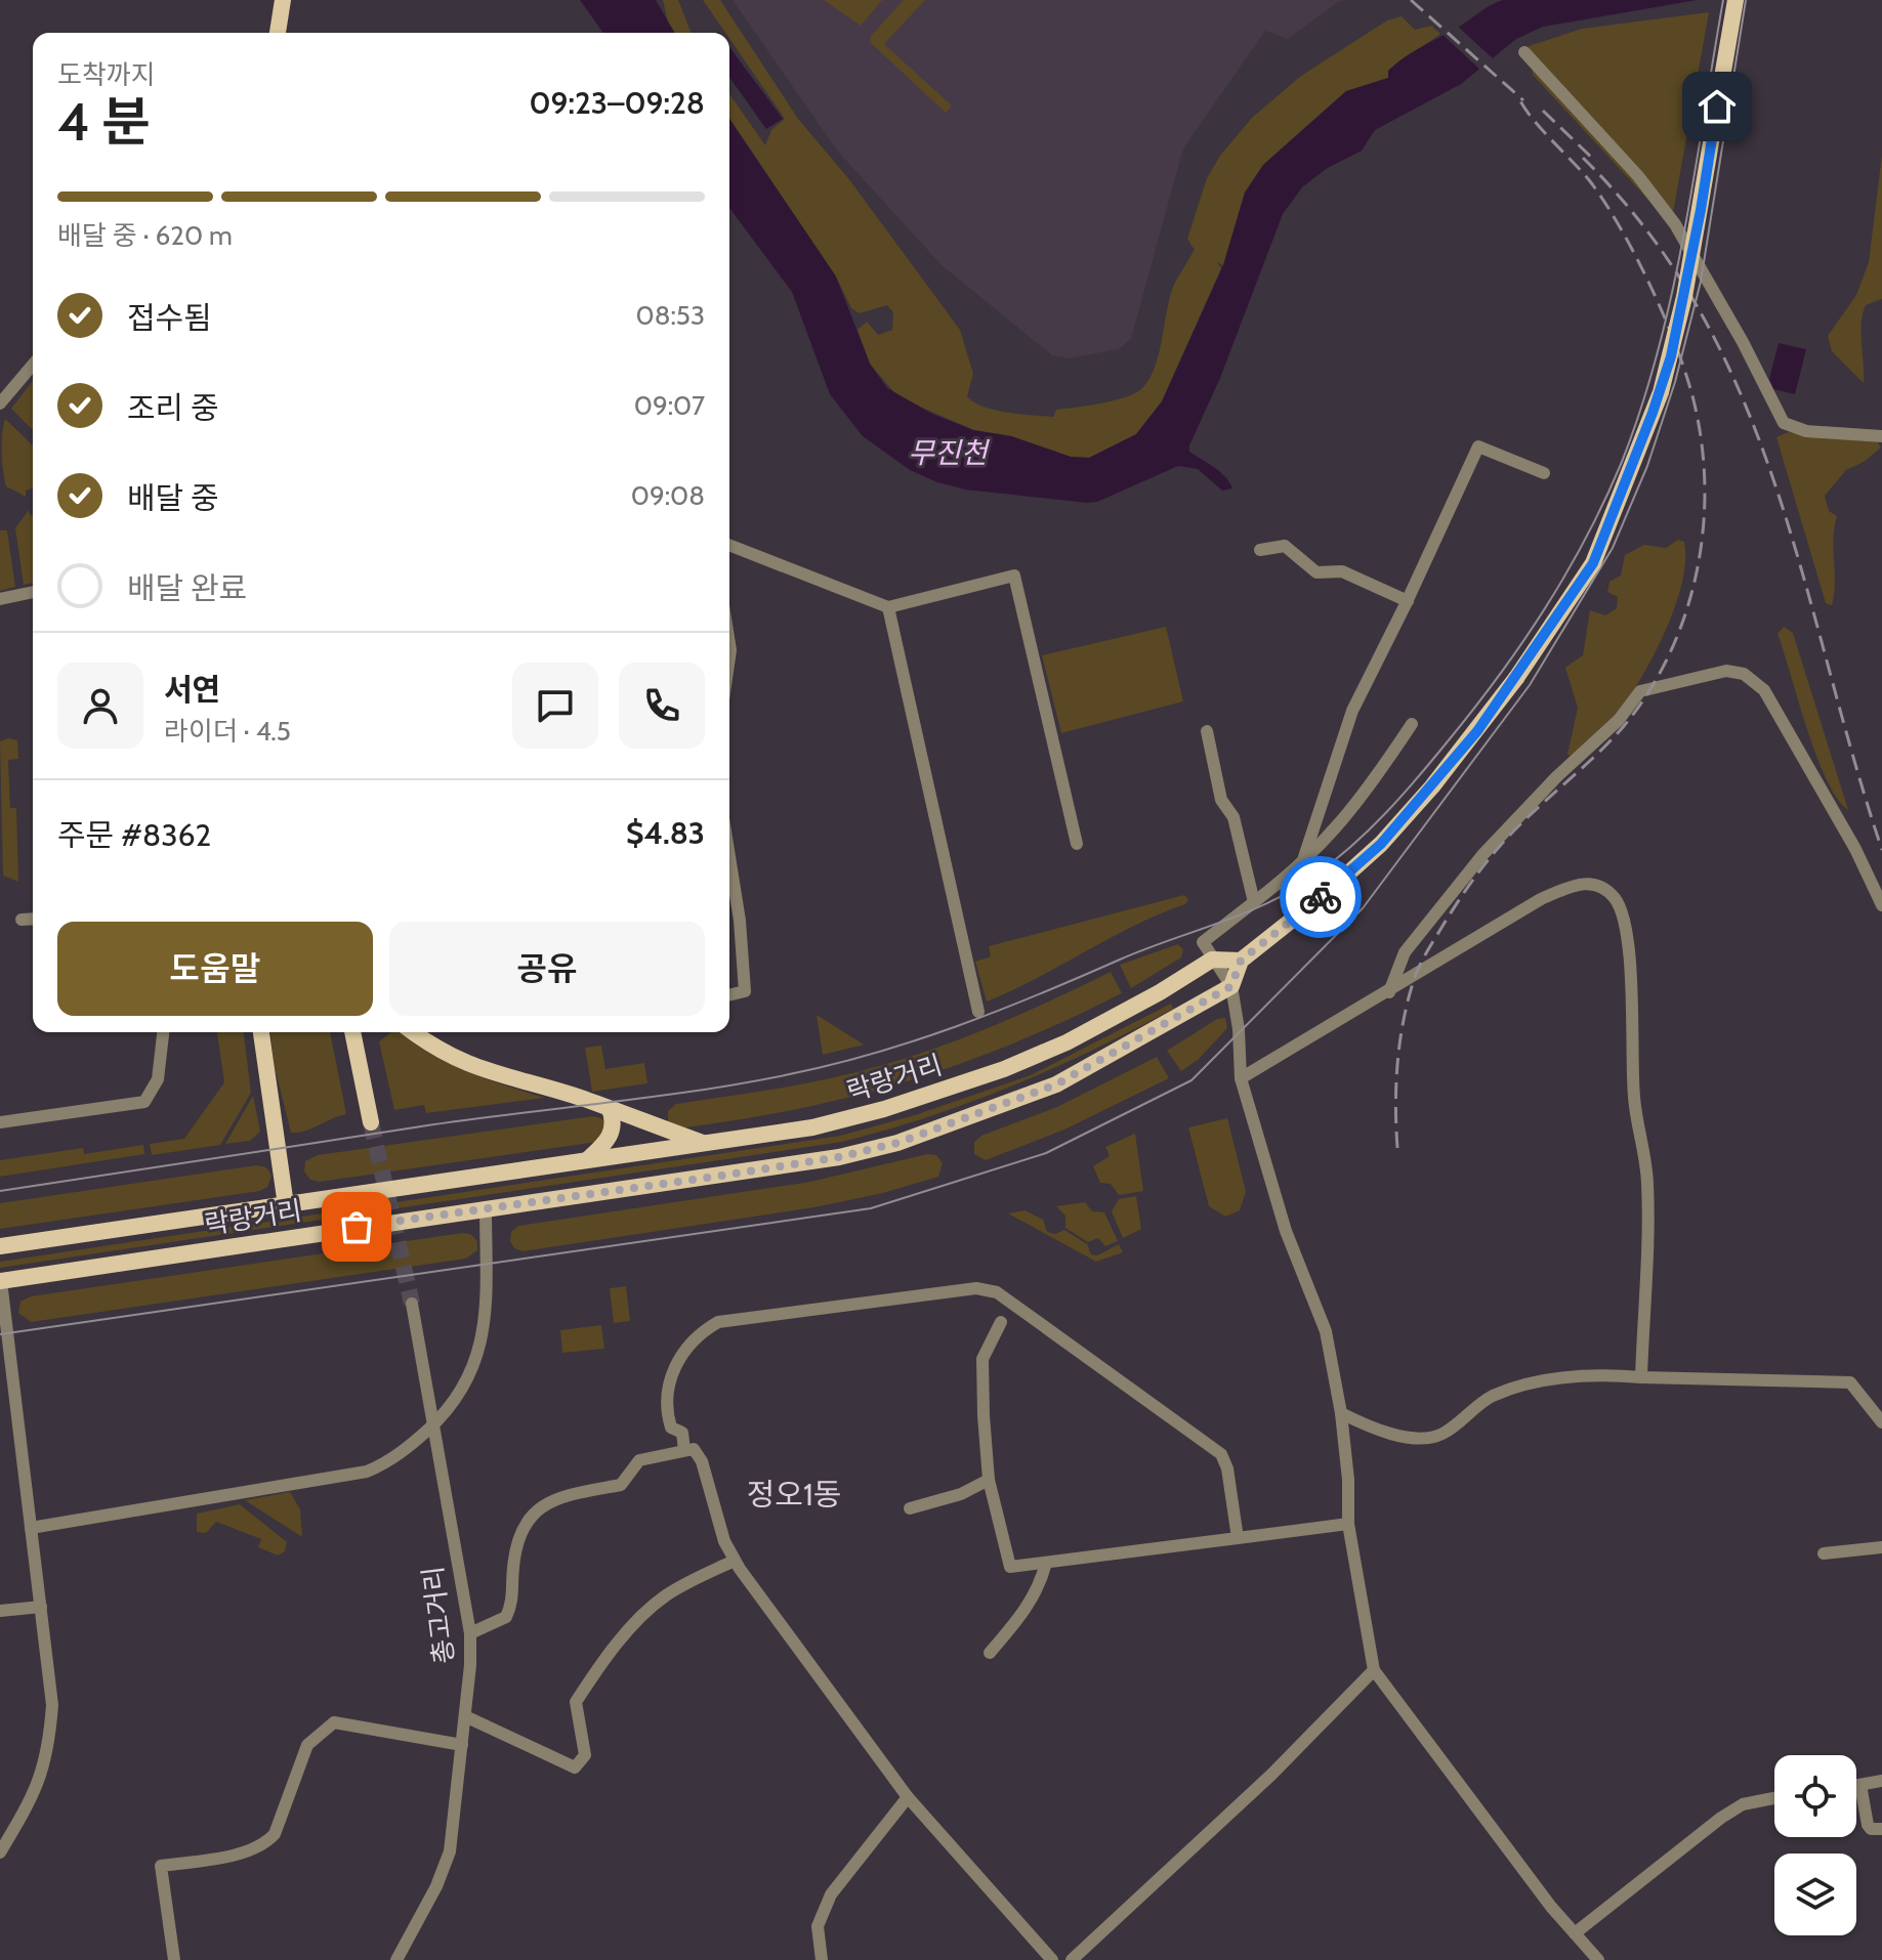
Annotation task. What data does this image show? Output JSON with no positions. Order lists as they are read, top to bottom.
{
  "streets": {
    "main road": ["락랑거리"],
    "street": ["총고거리"]
  },
  "districts": ["정오1동"],
  "water": ["무진천"],
  "page": {
    "heading": ["4 분", "도착까지", "09:23–09:28"],
    "panel": [
      "서연",
      "라이더 · 4.5",
      "주문 #8362",
      "$4.83"
    ],
    "bar": "배달 중 · 620 m",
    "list": [
      ["접수됨", "08:53"],
      ["조리 중", "09:07"],
      ["배달 중", "09:08"],
      "배달 완료"
    ],
    "buttons": ["도움말", "공유"]
  }
}
